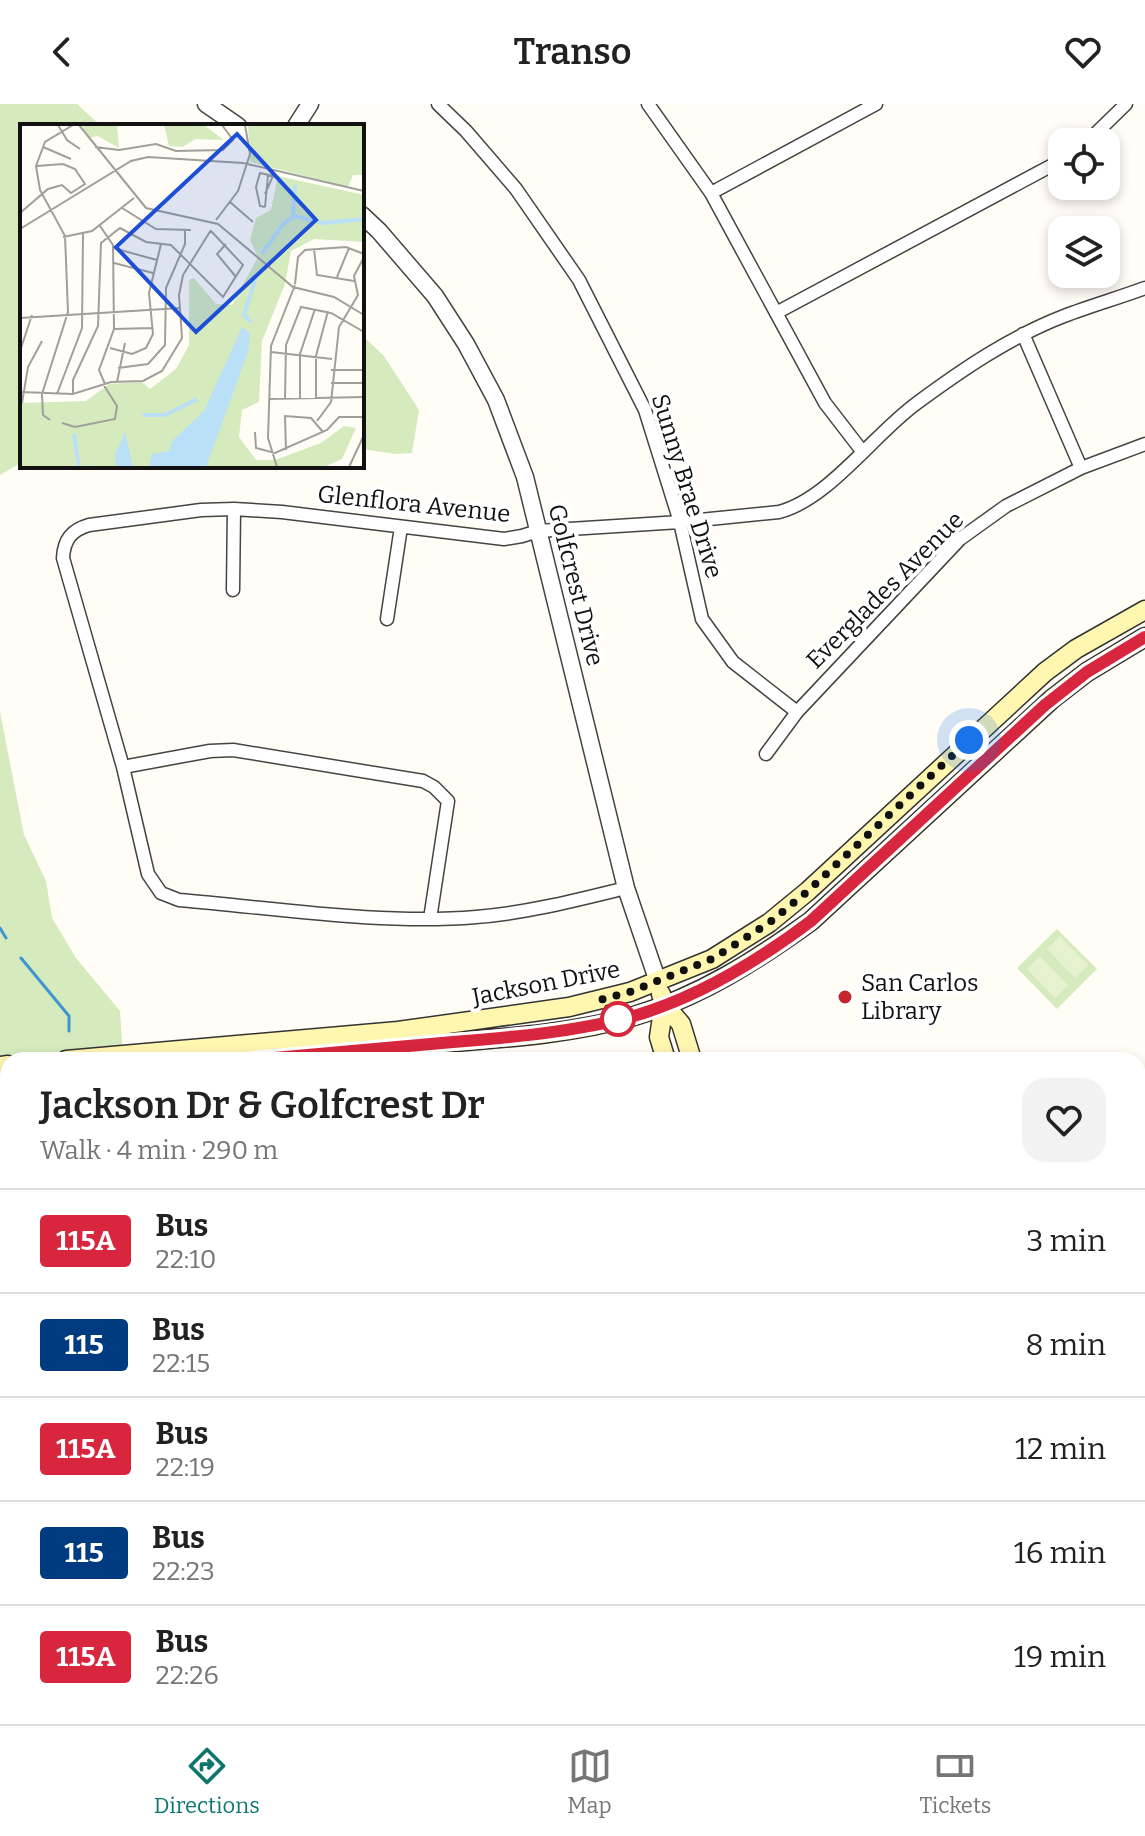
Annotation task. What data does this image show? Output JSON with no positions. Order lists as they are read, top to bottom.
{
  "streets": {
    "main road": ["Golfcrest Drive", "Jackson Drive"],
    "street": ["Sunny Brae Drive", "Glenflora Avenue", "Everglades Avenue"]
  },
  "crossings": [
    ["Sunny Brae Drive", "Glenflora Avenue"],
    ["Sunny Brae Drive", "Everglades Avenue"],
    ["Glenflora Avenue", "Golfcrest Drive"],
    ["Golfcrest Drive", "Jackson Drive"]
  ],
  "places": ["San Carlos Library"],
  "lines": ["bus line 115A"],
  "page": {
    "header": "Transo",
    "heading": ["Jackson Dr & Golfcrest Dr", "Walk · 4 min · 290 m"],
    "list": [
      {
        "mark": "115A",
        "name": "Bus",
        "note": "22:10",
        "value": "3 min"
      },
      {
        "mark": "115",
        "name": "Bus",
        "note": "22:15",
        "value": "8 min"
      },
      {
        "mark": "115A",
        "name": "Bus",
        "note": "22:19",
        "value": "12 min"
      },
      {
        "mark": "115",
        "name": "Bus",
        "note": "22:23",
        "value": "16 min"
      },
      {
        "mark": "115A",
        "name": "Bus",
        "note": "22:26",
        "value": "19 min"
      }
    ],
    "tabs": ["Directions", "Map", "Tickets"]
  }
}
